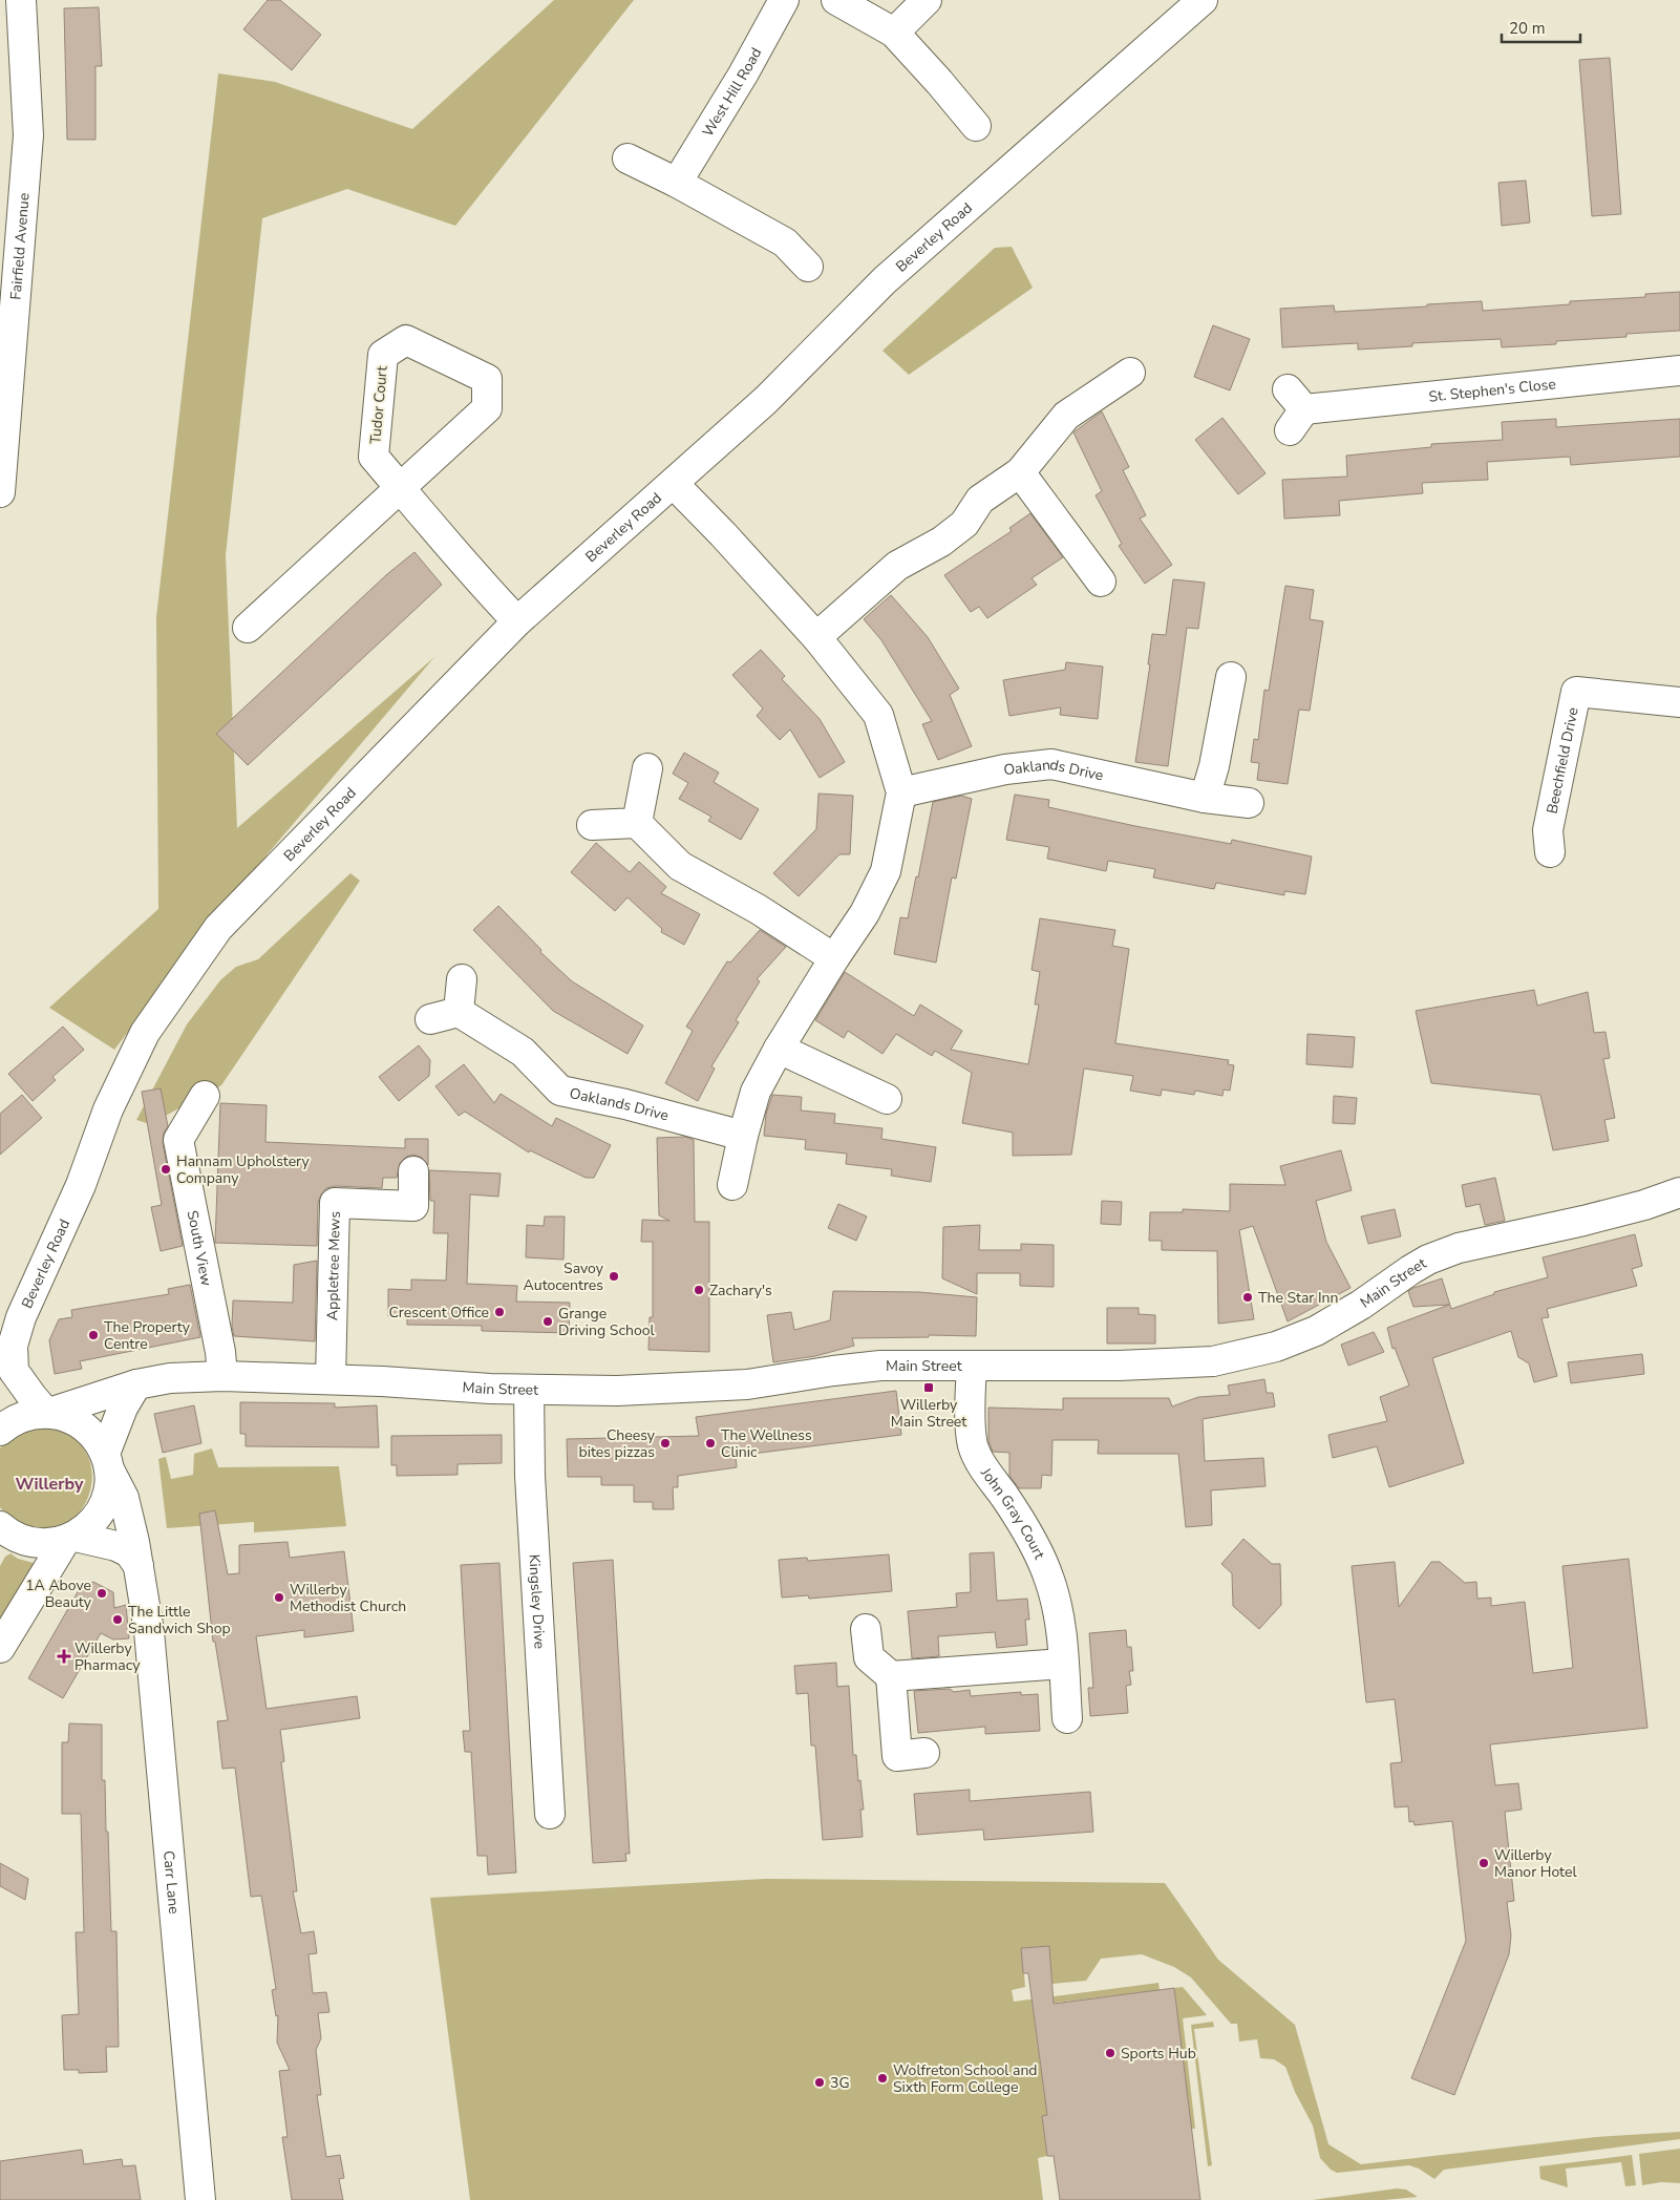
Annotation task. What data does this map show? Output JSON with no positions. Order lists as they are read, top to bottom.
{
  "streets": {
    "street": [
      "West Hill Road",
      "Beverley Road",
      "Fairfield Avenue",
      "St. Stephen's Close",
      "Tudor Court",
      "Beechfield Drive",
      "Oaklands Drive",
      "South View",
      "Appletree Mews",
      "Main Street",
      "John Gray Court",
      "Kingsley Drive",
      "Carr Lane"
    ]
  },
  "crossings": [
    ["Beverley Road", "Tudor Court"],
    ["Beverley Road", "Main Street"],
    ["Beverley Road", "Carr Lane"],
    ["South View", "Main Street"],
    ["Appletree Mews", "Main Street"],
    ["Main Street", "John Gray Court"],
    ["Main Street", "Kingsley Drive"],
    ["Main Street", "Carr Lane"]
  ],
  "districts": ["Willerby"],
  "places": {
    "other": [
      "Hannam Upholstery Company",
      "Savoy Autocentres",
      "Zachary's",
      "The Star Inn",
      "Crescent Office",
      "Grange Driving School",
      "The Property Centre",
      "Cheesy bites pizzas",
      "The Wellness Clinic",
      "1A Above Beauty",
      "Willerby Methodist Church",
      "The Little Sandwich Shop",
      "Willerby Manor Hotel",
      "Sports Hub",
      "Wolfreton School and Sixth Form College",
      "3G"
    ],
    "transit": ["Willerby Main Street"],
    "health": ["Willerby Pharmacy"]
  },
  "scale_bar": "20 m"
}
